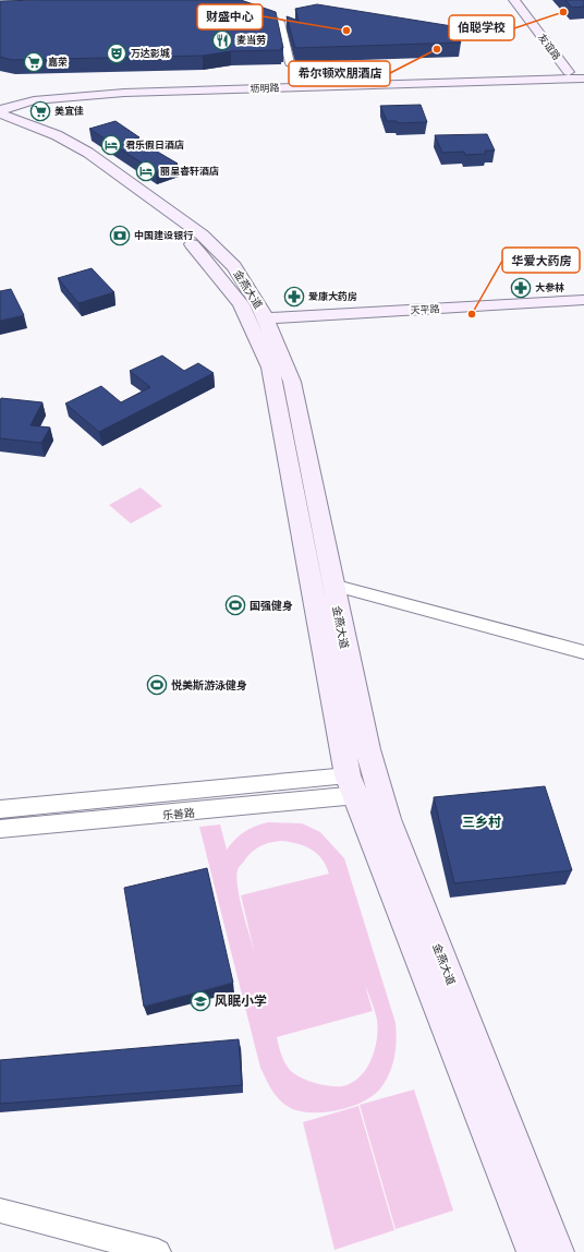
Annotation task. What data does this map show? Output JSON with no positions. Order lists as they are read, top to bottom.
{
  "streets": {
    "main road": [
      "友谊路",
      "坜明路",
      "金燕大道",
      "天平路"
    ],
    "street": ["乐善路"]
  },
  "crossings": [
    ["友谊路", "坜明路"],
    ["坜明路", "金燕大道"],
    ["金燕大道", "天平路"],
    ["金燕大道", "乐善路"]
  ],
  "districts": ["三乡村"],
  "places": {
    "other": [
      "伯聪学校",
      "财盛中心",
      "希尔顿欢朋酒店",
      "华爱大药房"
    ],
    "restaurant": ["麦当劳"],
    "theatre": ["万达影城"],
    "supermarket": ["嘉荣", "美宜佳"],
    "hotel": ["君乐假日酒店", "丽呈睿轩酒店"],
    "bank": ["中国建设银行"],
    "pharmacy": ["大参林", "爱康大药房"],
    "sports": ["国强健身", "悦美斯游泳健身"],
    "school or university": ["风眠小学"]
  }
}
